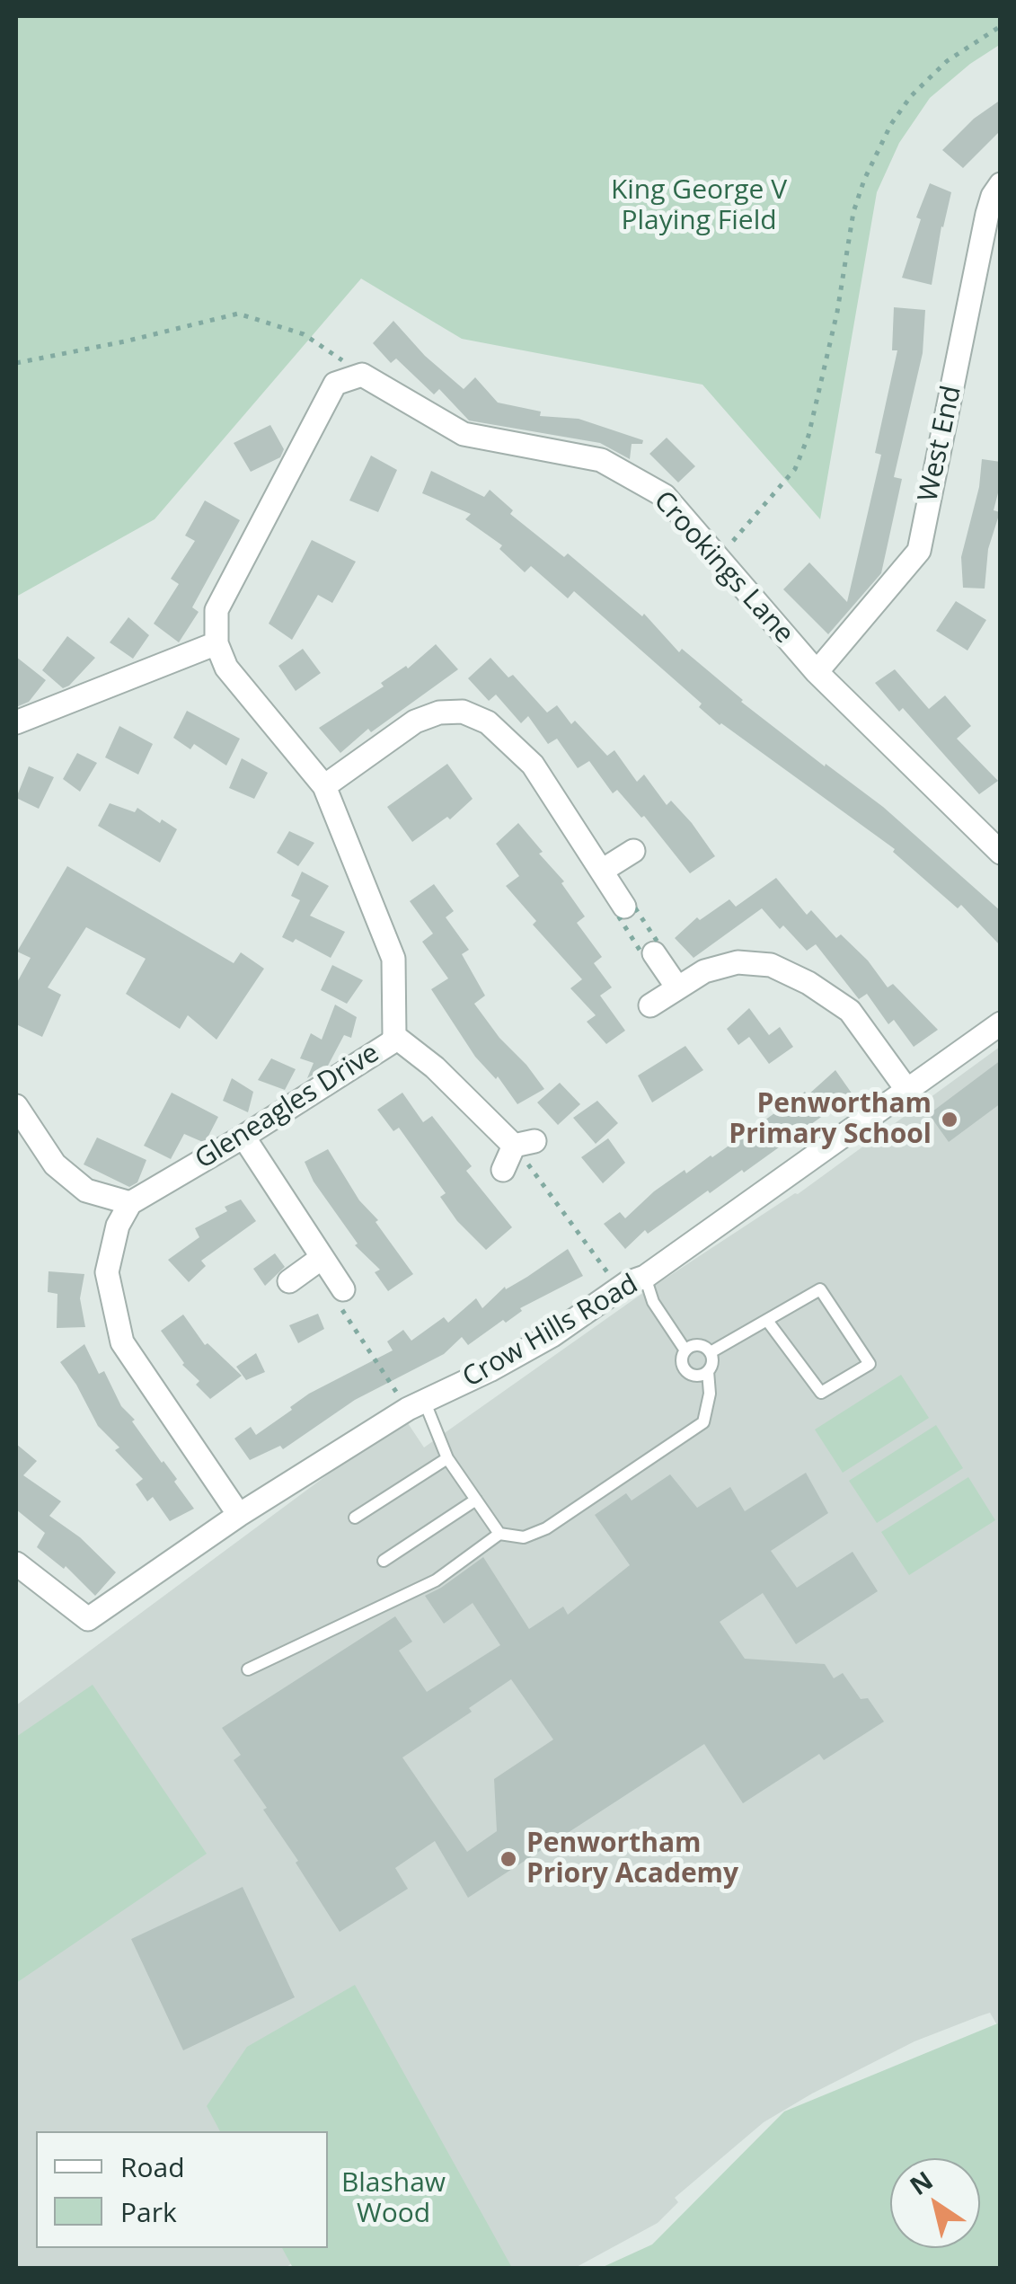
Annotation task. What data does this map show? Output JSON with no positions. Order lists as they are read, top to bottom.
{
  "streets": {
    "street": [
      "West End",
      "Crookings Lane",
      "Gleneagles Drive",
      "Crow Hills Road"
    ]
  },
  "crossings": [
    ["West End", "Crookings Lane"]
  ],
  "parks": ["King George V Playing Field", "Blashaw Wood"],
  "places": ["Penwortham Primary School", "Penwortham Priory Academy"],
  "legend": ["Road", "Park"],
  "north": "top left"
}
